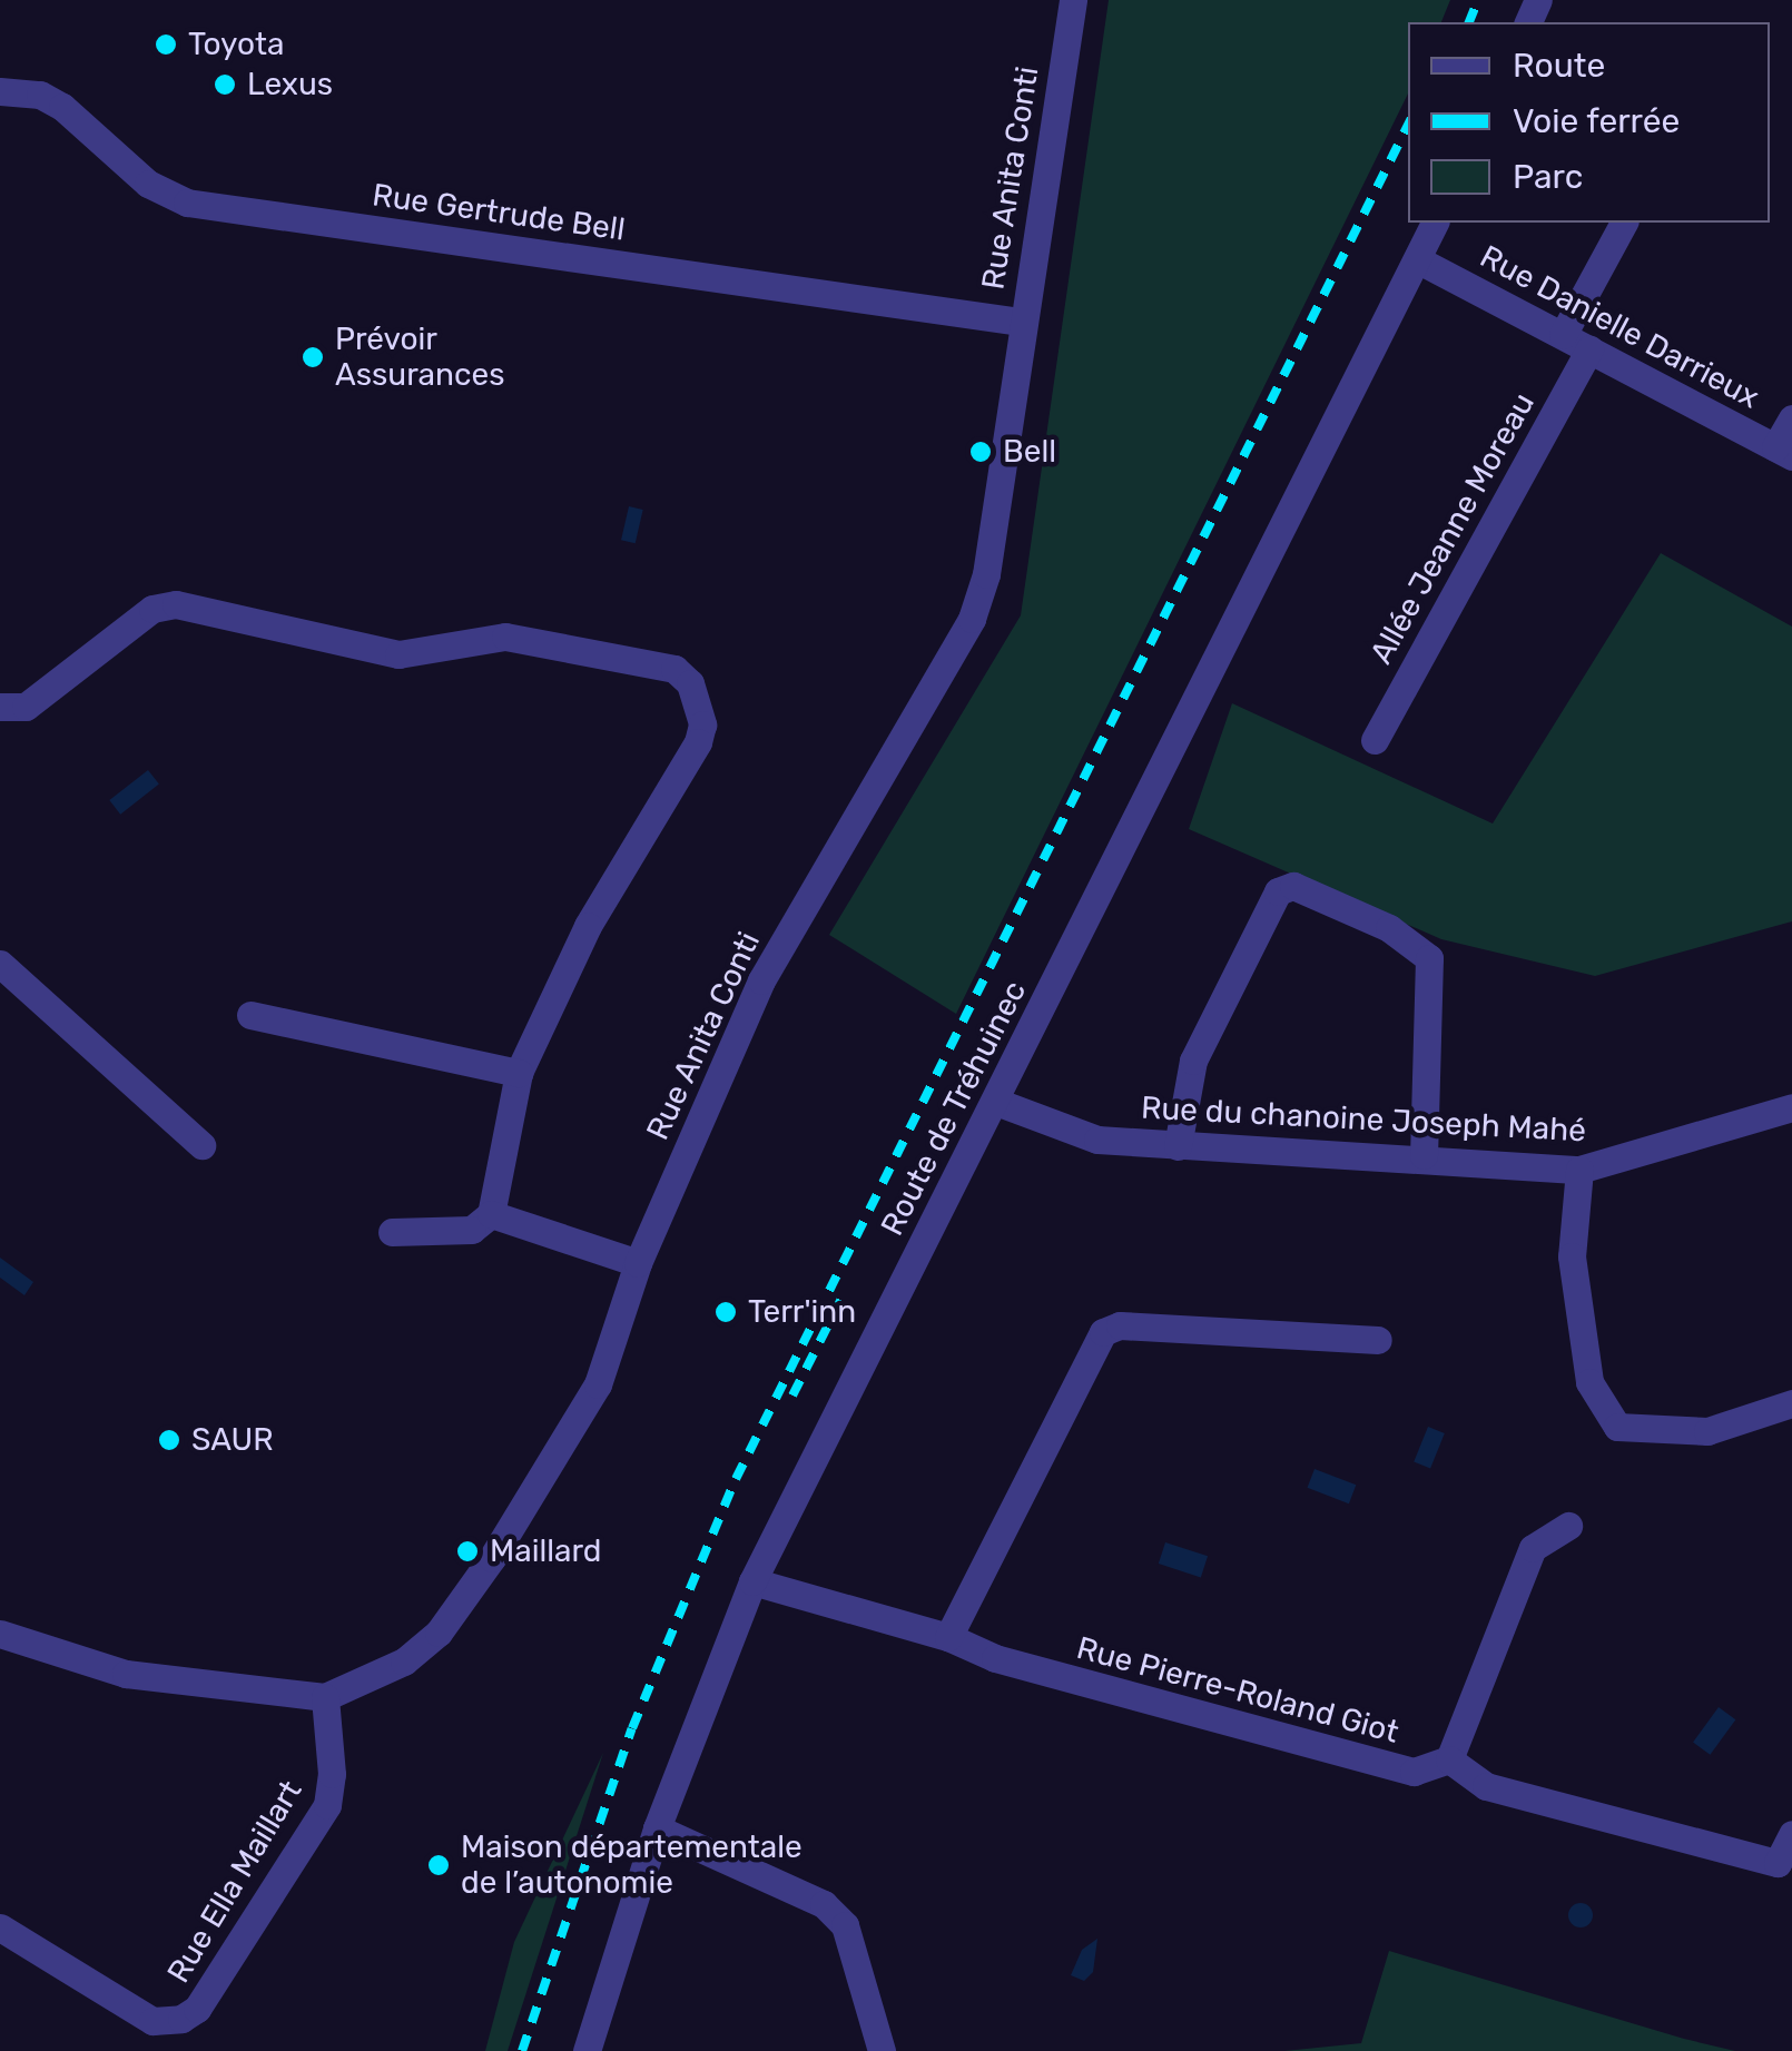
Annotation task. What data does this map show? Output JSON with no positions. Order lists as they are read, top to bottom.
{
  "streets": {
    "street": [
      "Rue Anita Conti",
      "Rue Gertrude Bell",
      "Rue Danielle Darrieux",
      "Allée Jeanne Moreau",
      "Route de Tréhuinec",
      "Rue du chanoine Joseph Mahé",
      "Rue Pierre-Roland Giot",
      "Rue Ella Maillart"
    ]
  },
  "crossings": [
    ["Rue Anita Conti", "Rue Gertrude Bell"],
    ["Rue Anita Conti", "Rue Ella Maillart"],
    ["Rue Danielle Darrieux", "Allée Jeanne Moreau"],
    ["Rue Danielle Darrieux", "Route de Tréhuinec"],
    ["Route de Tréhuinec", "Rue du chanoine Joseph Mahé"],
    ["Route de Tréhuinec", "Rue Pierre-Roland Giot"]
  ],
  "places": [
    "Toyota",
    "Lexus",
    "Prévoir Assurances",
    "Bell",
    "Terr'inn",
    "SAUR",
    "Maillard",
    "Maison départementale de l’autonomie"
  ],
  "legend": ["Route", "Voie ferrée", "Parc"]
}
